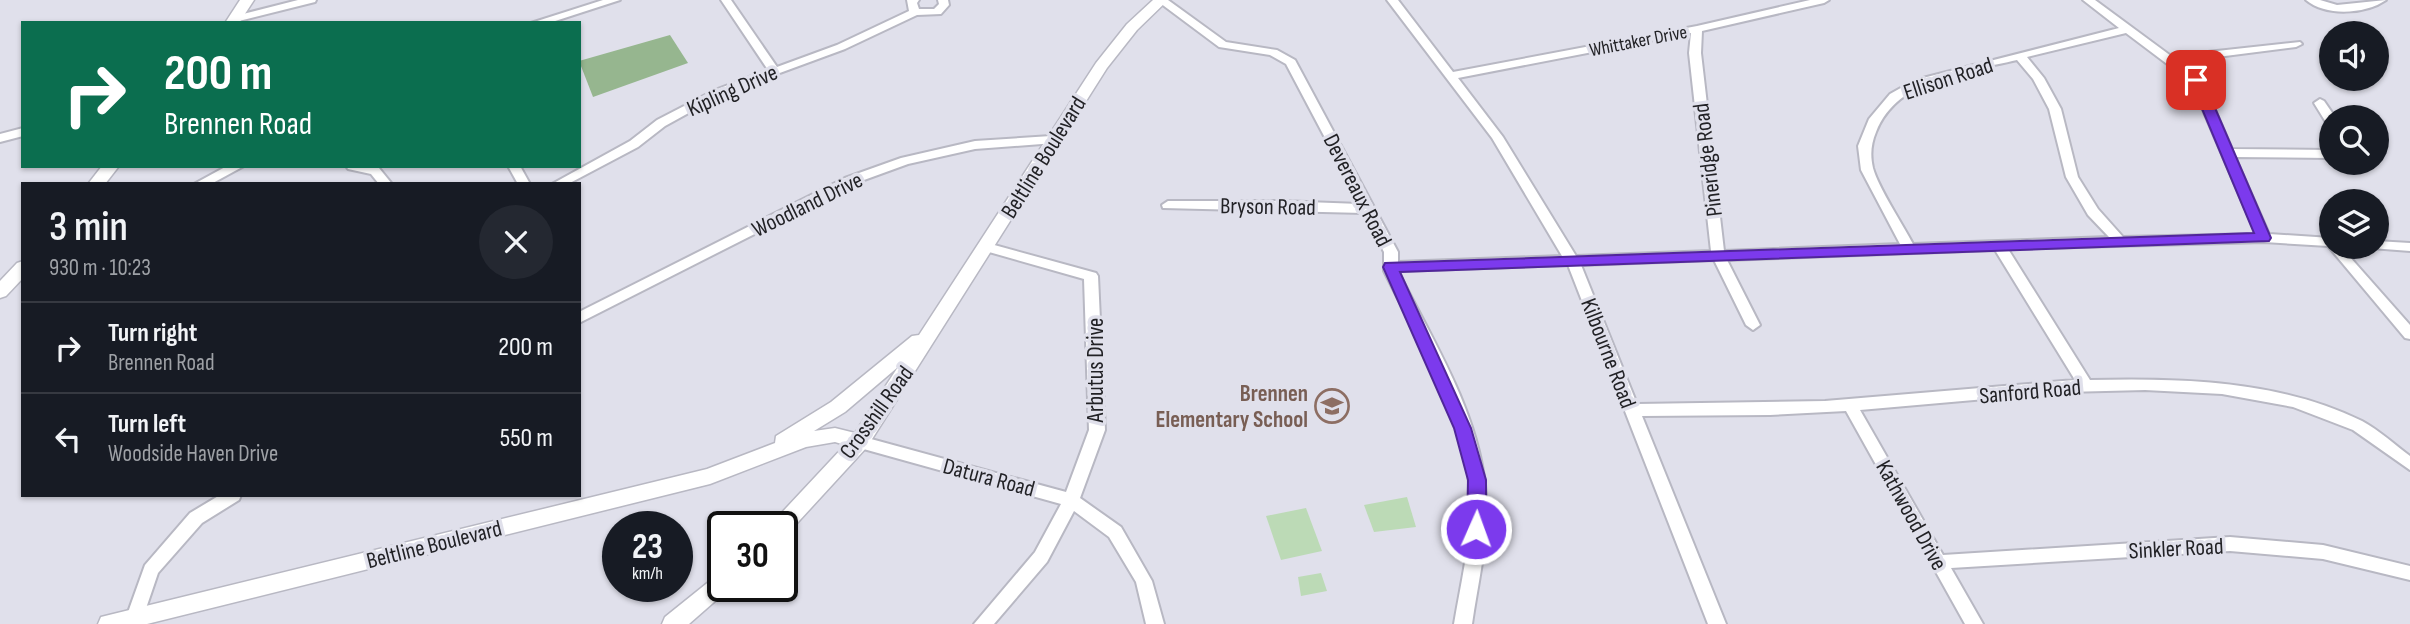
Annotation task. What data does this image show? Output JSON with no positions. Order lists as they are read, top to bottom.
{
  "streets": {
    "main road": ["Beltline Boulevard", "Crosshill Road", "Datura Road"],
    "street": [
      "Whittaker Drive",
      "Ellison Road",
      "Kipling Drive",
      "Pineridge Road",
      "Devereaux Road",
      "Woodland Drive",
      "Bryson Road",
      "Kilbourne Road",
      "Arbutus Drive",
      "Sanford Road",
      "Kathwood Drive",
      "Sinkler Road"
    ]
  },
  "crossings": [
    ["Whittaker Drive", "Pineridge Road"],
    ["Whittaker Drive", "Kilbourne Road"],
    ["Beltline Boulevard", "Devereaux Road"],
    ["Beltline Boulevard", "Woodland Drive"],
    ["Beltline Boulevard", "Arbutus Drive"],
    ["Beltline Boulevard", "Crosshill Road"],
    ["Beltline Boulevard", "Datura Road"],
    ["Devereaux Road", "Bryson Road"],
    ["Kilbourne Road", "Sanford Road"],
    ["Arbutus Drive", "Datura Road"],
    ["Sanford Road", "Kathwood Drive"],
    ["Crosshill Road", "Datura Road"],
    ["Kathwood Drive", "Sinkler Road"]
  ],
  "places": {
    "school or university": ["Brennen Elementary School"]
  },
  "page": {
    "turn": ["200 m", "Brennen Road"],
    "heading": ["3 min", "930 m · 10:23"],
    "list": [
      {
        "name": "Turn right",
        "note": "Brennen Road",
        "value": "200 m"
      },
      {
        "name": "Turn left",
        "note": "Woodside Haven Drive",
        "value": "550 m"
      }
    ],
    "speed": "23 km/h",
    "limit": "30"
  }
}
